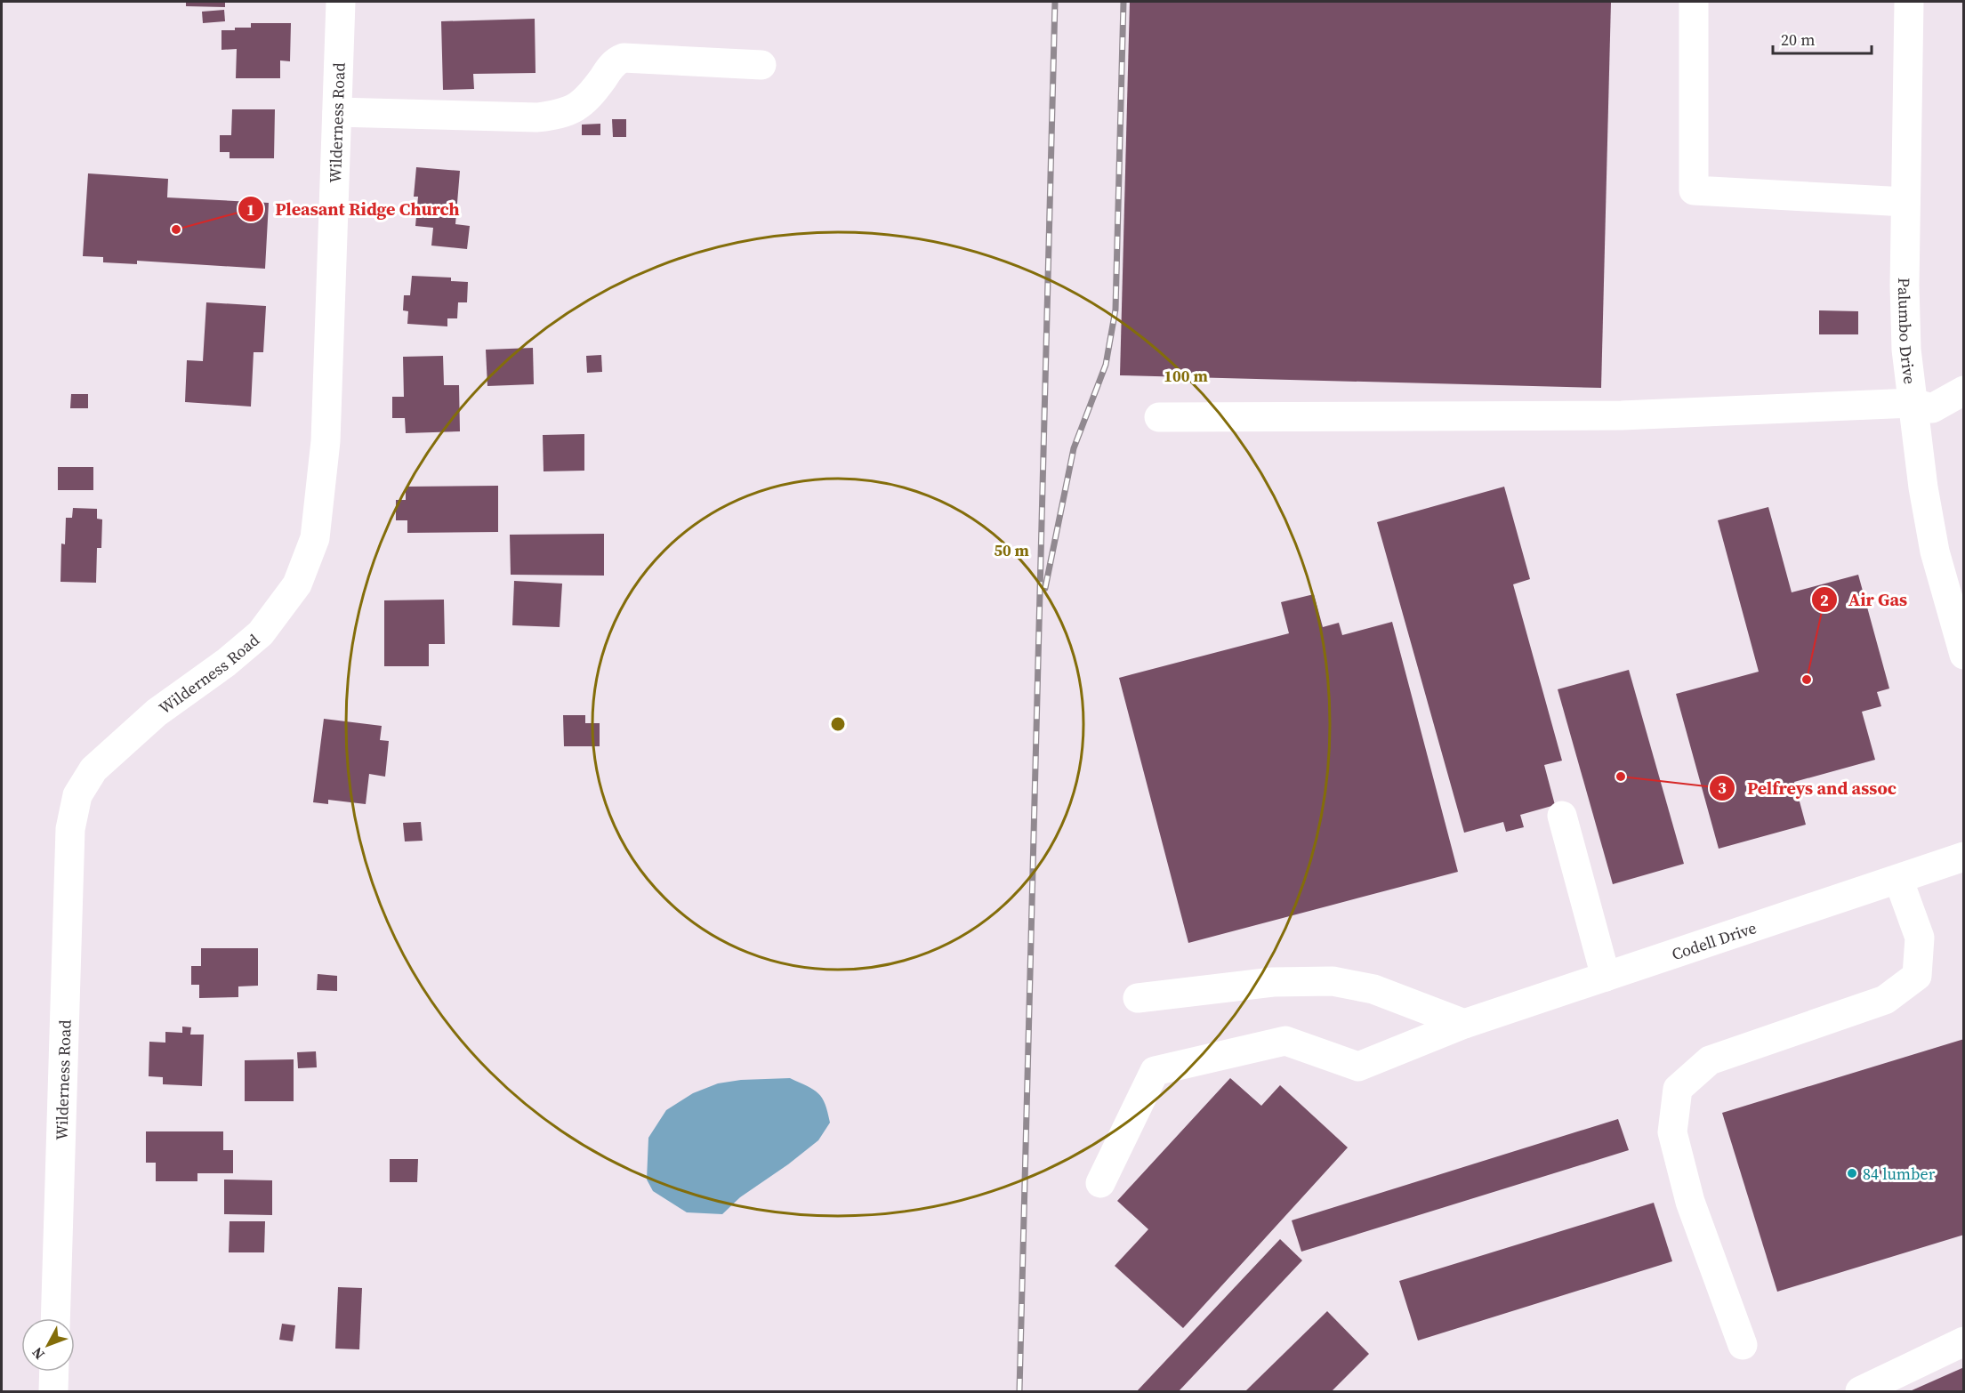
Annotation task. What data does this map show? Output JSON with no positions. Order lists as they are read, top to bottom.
{
  "streets": {
    "street": ["Wilderness Road", "Palumbo Drive", "Codell Drive"]
  },
  "places": [
    "Pleasant Ridge Church",
    "Air Gas",
    "Pelfreys and assoc",
    "84 lumber"
  ],
  "scale_bar": "20 m",
  "north": "bottom left",
  "rings": ["100 m", "50 m"]
}
